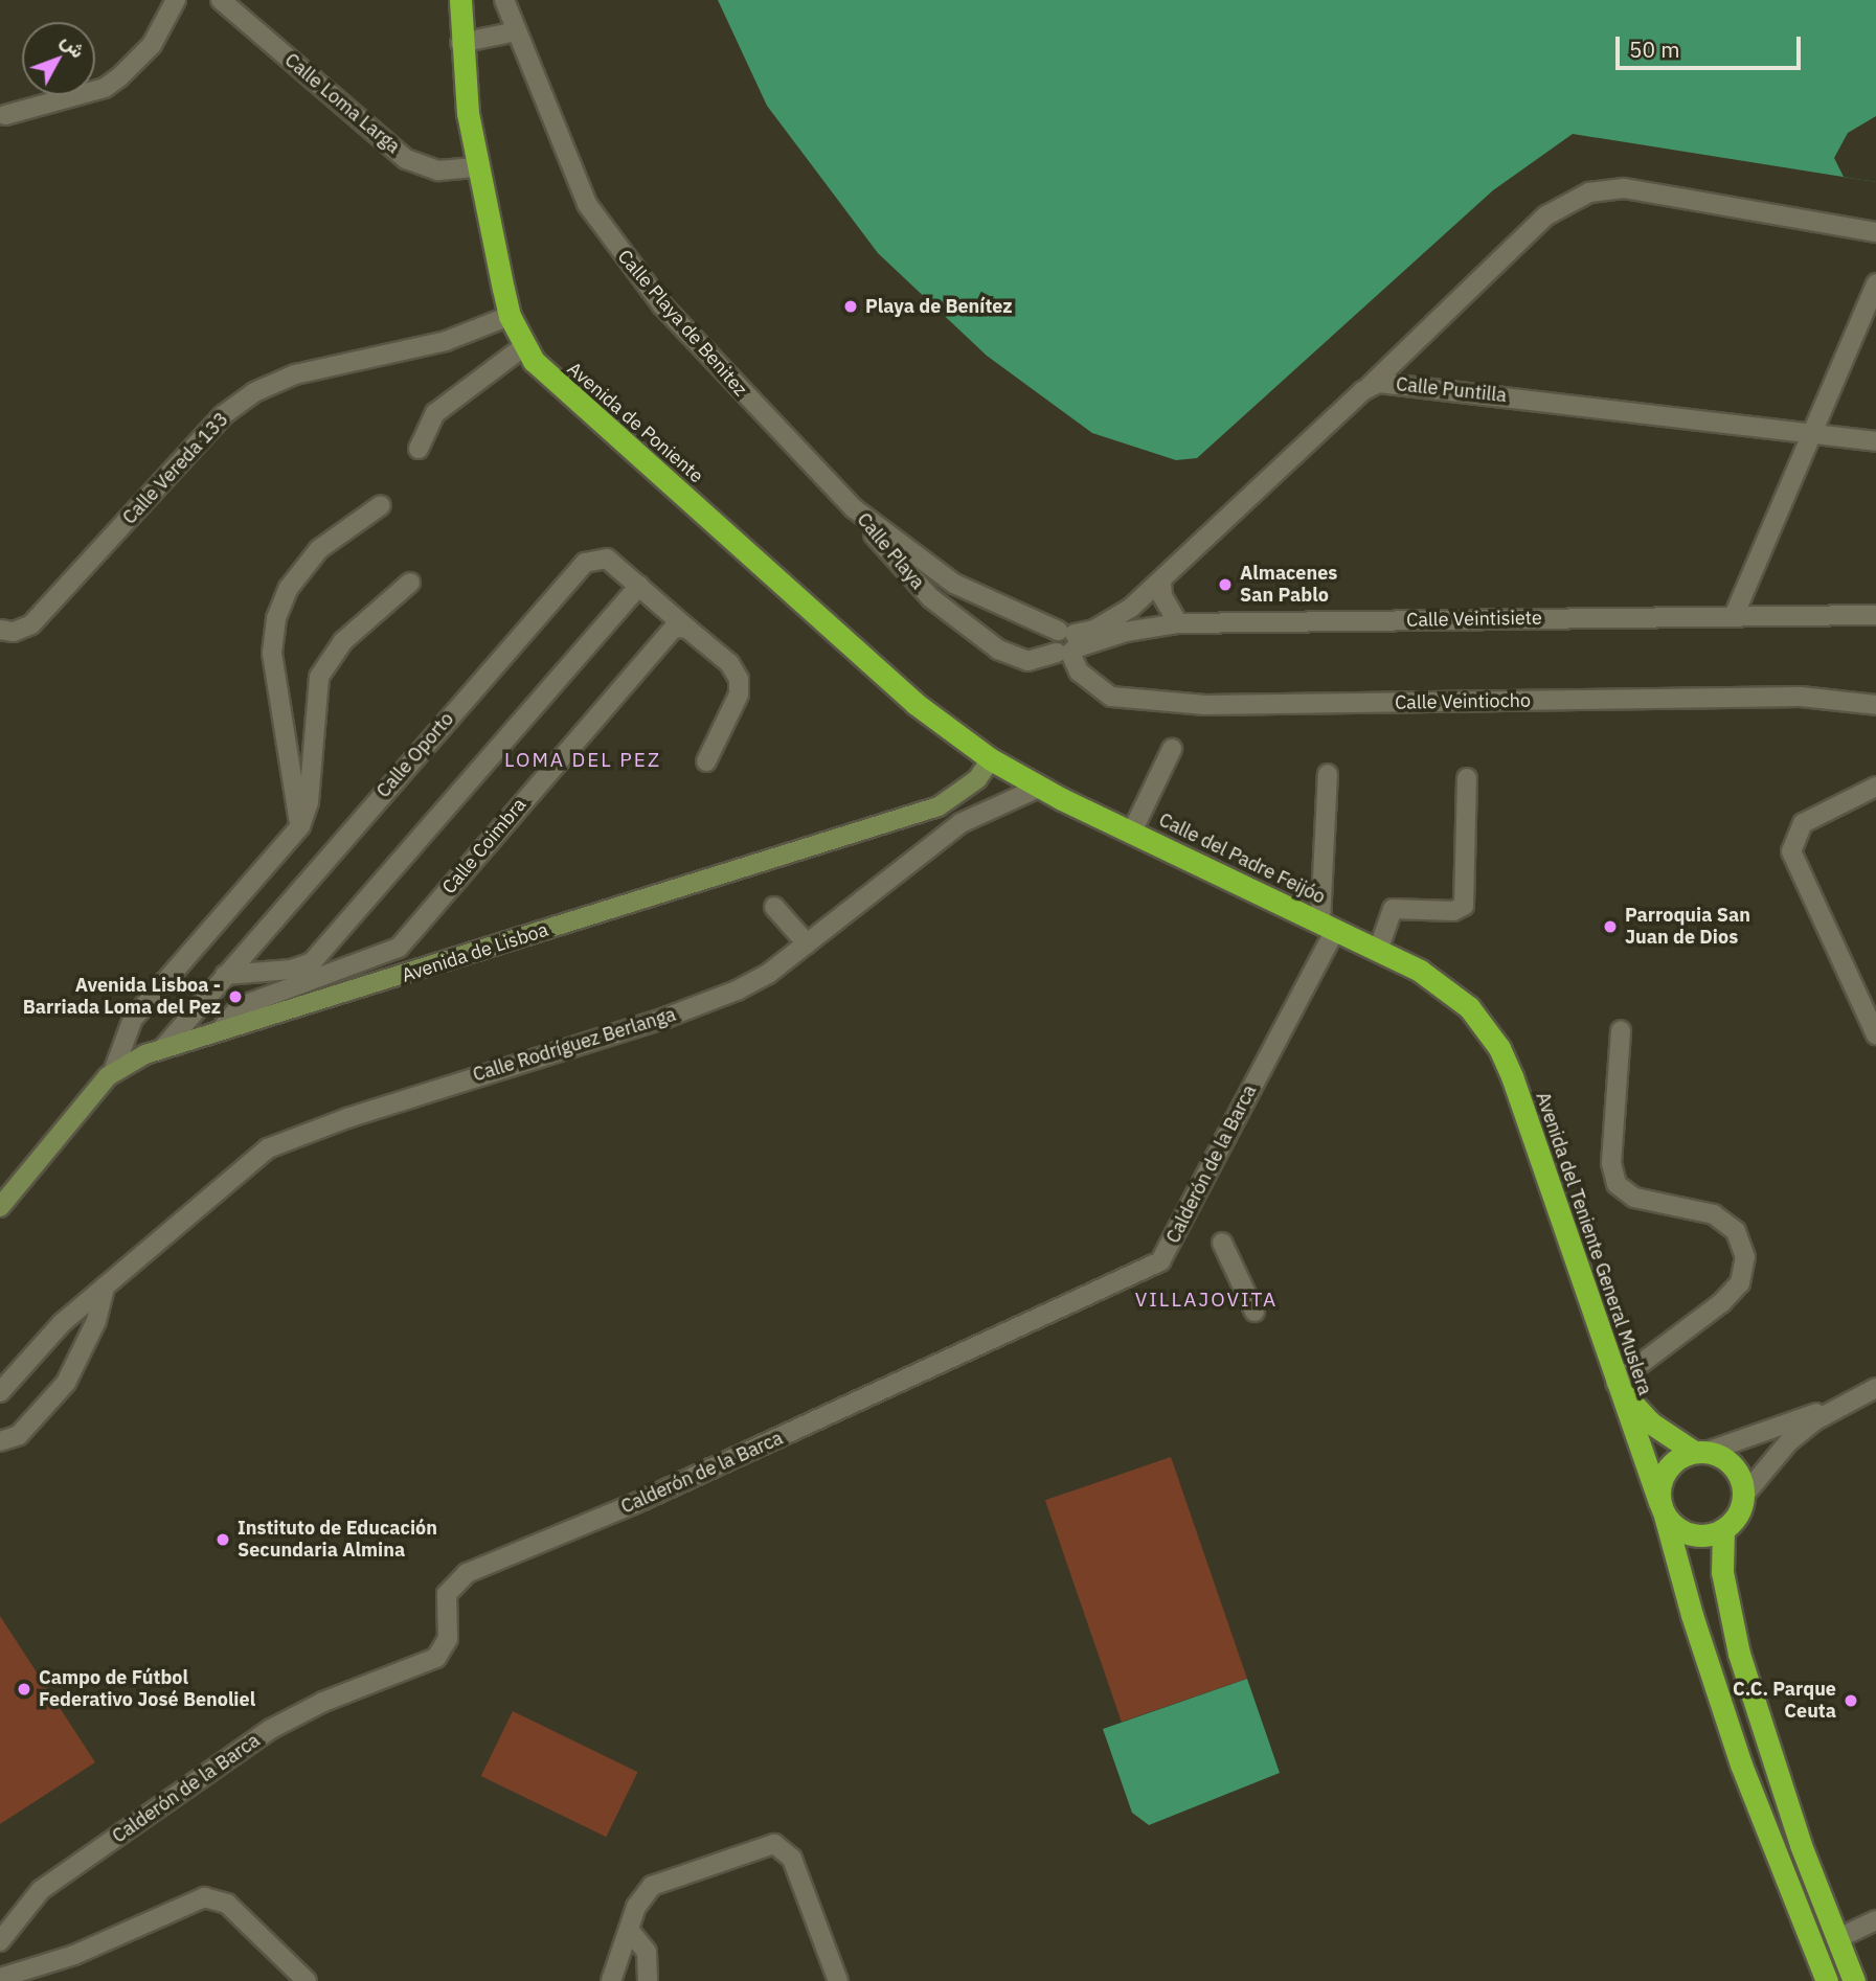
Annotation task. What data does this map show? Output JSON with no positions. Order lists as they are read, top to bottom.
{
  "streets": {
    "highway": ["Avenida de Poniente", "Calle del Padre Feijóo", "Avenida del Teniente General Muslera"],
    "street": [
      "Calle Loma Larga",
      "Calle Playa de Benitez",
      "Calle Puntilla",
      "Calle Vereda 133",
      "Calle Playa",
      "Calle Veintisiete",
      "Calle Veintiocho",
      "Calle Oporto",
      "Calle Coimbra",
      "Avenida de Lisboa",
      "Calle Rodríguez Berlanga",
      "Calderón de la Barca"
    ]
  },
  "crossings": [
    ["Calle Loma Larga", "Avenida de Poniente"],
    ["Calle Playa de Benitez", "Calle Playa"],
    ["Calle Puntilla", "Calle Playa"],
    ["Calle Puntilla", "Calle Veintisiete"],
    ["Calle Puntilla", "Calle Veintiocho"],
    ["Avenida de Poniente", "Calle Vereda 133"],
    ["Avenida de Poniente", "Calle del Padre Feijóo"],
    ["Avenida de Poniente", "Avenida de Lisboa"],
    ["Calle Playa", "Calle Veintisiete"],
    ["Calle Playa", "Calle Veintiocho"],
    ["Calle Veintisiete", "Calle Veintiocho"],
    ["Calle Oporto", "Calle Coimbra"],
    ["Calle Oporto", "Avenida de Lisboa"],
    ["Calle Coimbra", "Avenida de Lisboa"],
    ["Calle del Padre Feijóo", "Avenida de Lisboa"],
    ["Calle del Padre Feijóo", "Calle Rodríguez Berlanga"],
    ["Calle del Padre Feijóo", "Calderón de la Barca"],
    ["Calle del Padre Feijóo", "Avenida del Teniente General Muslera"]
  ],
  "districts": ["LOMA DEL PEZ", "VILLAJOVITA"],
  "places": [
    "Playa de Benítez",
    "Almacenes San Pablo",
    "Parroquia San Juan de Dios",
    "Avenida Lisboa - Barriada Loma del Pez",
    "Instituto de Educación Secundaria Almina",
    "Campo de Fútbol Federativo José Benoliel",
    "C.C. Parque Ceuta"
  ],
  "scale_bar": "50 m",
  "north": "top right"
}
